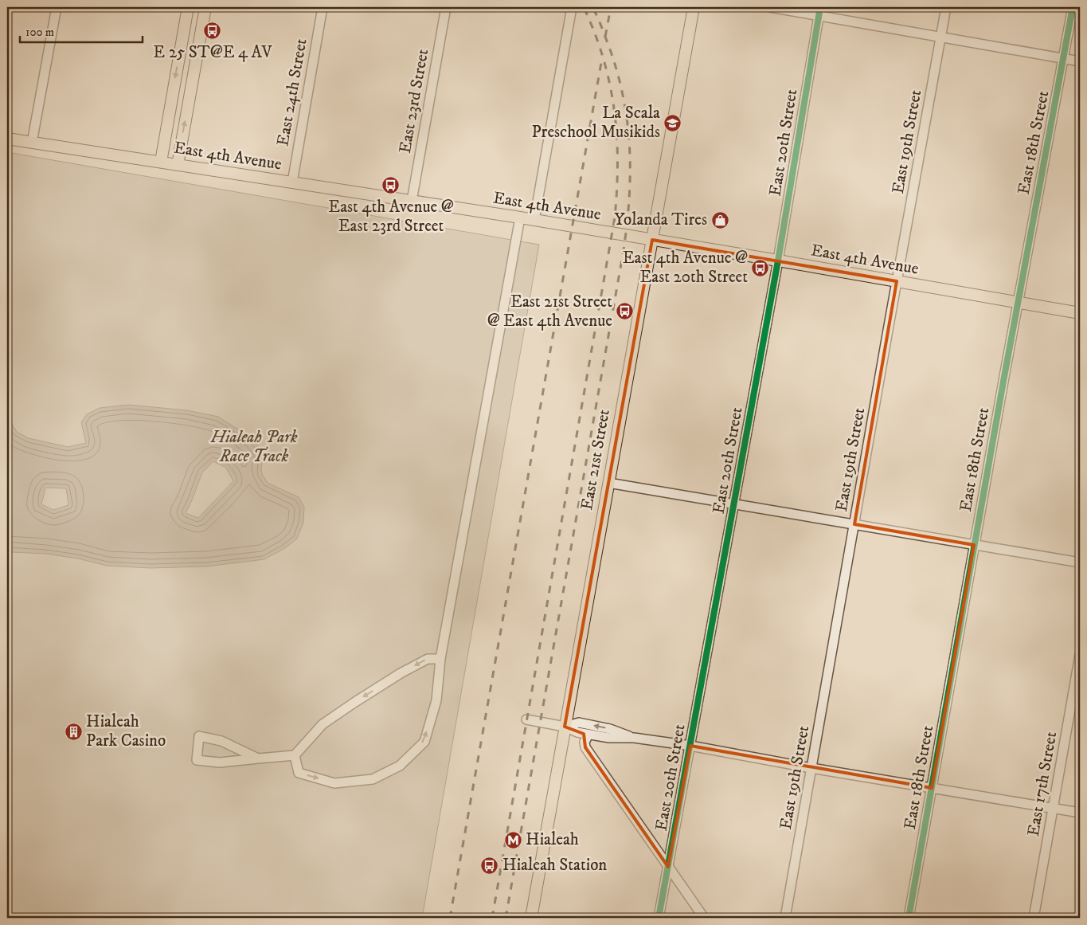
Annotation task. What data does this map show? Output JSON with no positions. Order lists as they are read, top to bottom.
{
  "streets": {
    "main road": ["East 4th Avenue", "East 21st Street"],
    "street": [
      "East 24th Street",
      "East 23rd Street",
      "East 19th Street",
      "East 20th Street",
      "East 18th Street",
      "East 17th Street"
    ]
  },
  "crossings": [
    ["East 24th Street", "East 4th Avenue"],
    ["East 23rd Street", "East 4th Avenue"],
    ["East 19th Street", "East 4th Avenue"],
    ["East 20th Street", "East 4th Avenue"],
    ["East 18th Street", "East 4th Avenue"],
    ["East 4th Avenue", "East 21st Street"]
  ],
  "parks": ["Hialeah Park Race Track"],
  "places": {
    "bus stop": [
      "E 25 ST@E 4 AV",
      "East 4th Avenue @ East 23rd Street",
      "East 4th Avenue @ East 20th Street",
      "East 21st Street @ East 4th Avenue",
      "Hialeah Station"
    ],
    "school or university": ["La Scala Preschool Musikids"],
    "shop": ["Yolanda Tires"],
    "building": ["Hialeah Park Casino"],
    "metro station": ["Hialeah"]
  },
  "scale_bar": "100 m"
}
